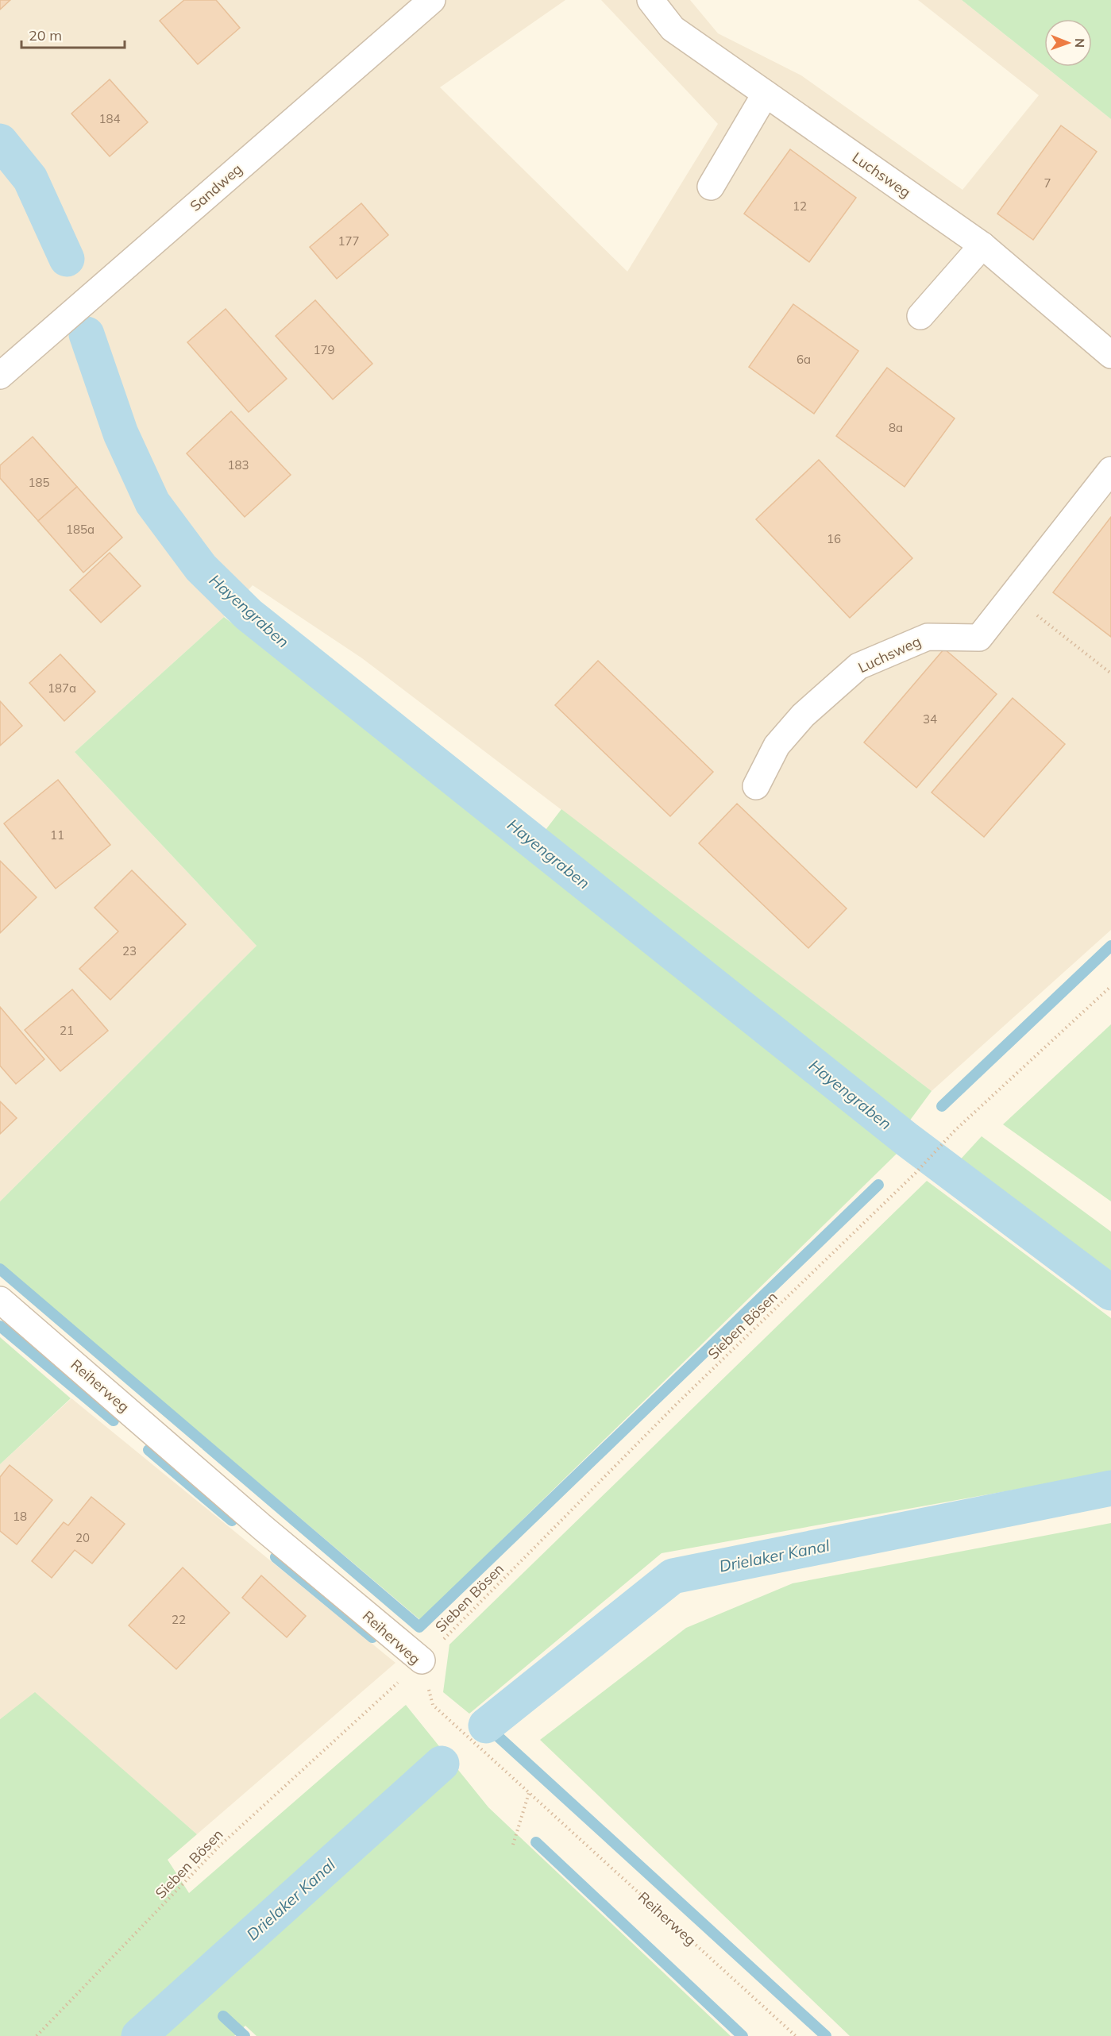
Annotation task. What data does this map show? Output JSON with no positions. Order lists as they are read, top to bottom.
{
  "streets": {
    "street": ["Luchsweg", "Sandweg", "Reiherweg"],
    "path": ["Sieben Bösen"]
  },
  "crossings": [
    ["Sieben Bösen", "Reiherweg"]
  ],
  "water": ["Hayengraben", "Drielaker Kanal"],
  "house_numbers": [
    "184",
    "7",
    "12",
    "177",
    "179",
    "6a",
    "8a",
    "183",
    "185",
    "185a",
    "16",
    "187a",
    "34",
    "11",
    "23",
    "21",
    "18",
    "20",
    "22"
  ],
  "scale_bar": "20 m",
  "north": "right"
}
